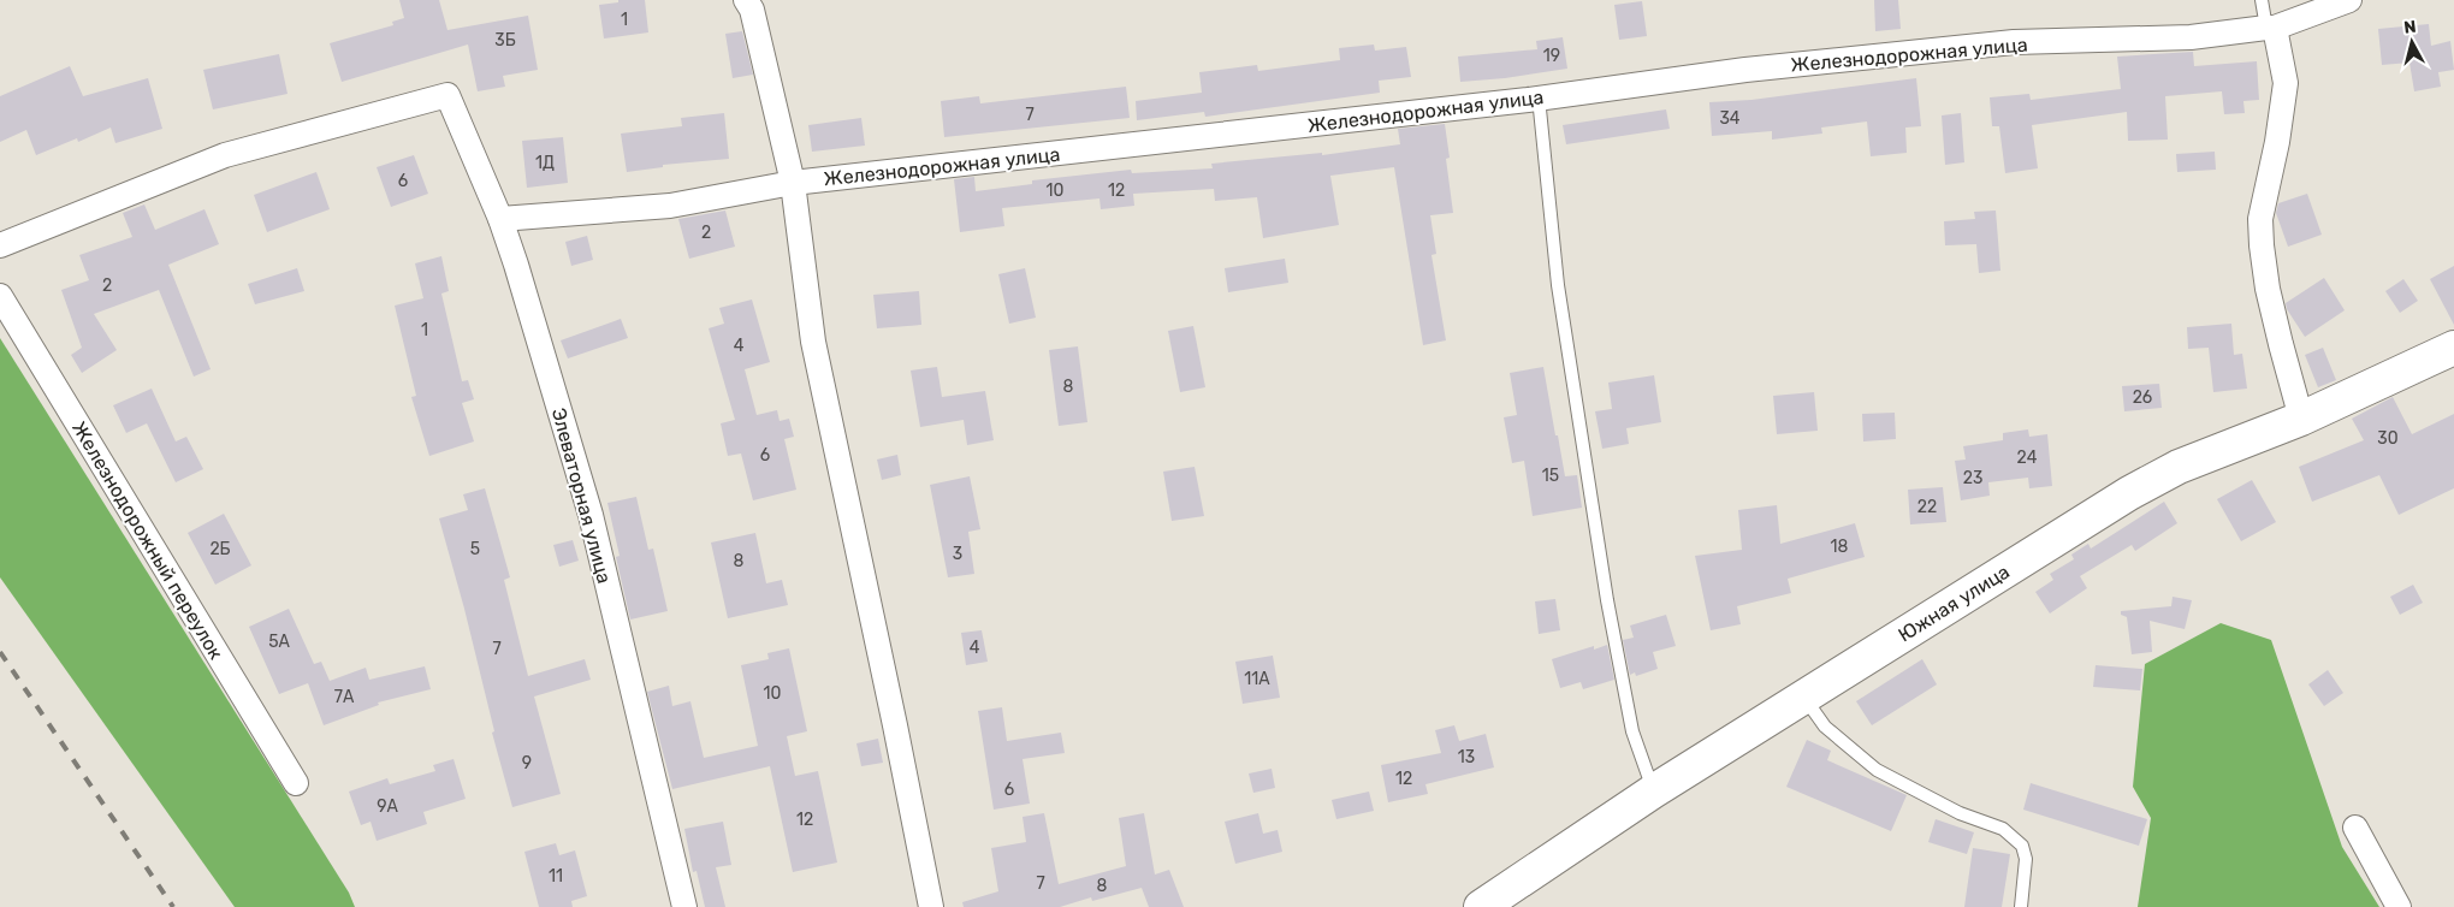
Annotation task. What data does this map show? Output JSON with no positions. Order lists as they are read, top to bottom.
{
  "streets": {
    "street": [
      "Железнодорожная улица",
      "Элеваторная улица",
      "Железнодорожный переулок",
      "Южная улица"
    ]
  },
  "crossings": [
    ["Железнодорожная улица", "Элеваторная улица"]
  ],
  "house_numbers": [
    "1",
    "3Б",
    "19",
    "7",
    "34",
    "1Д",
    "6",
    "10",
    "12",
    "2",
    "2",
    "1",
    "4",
    "8",
    "26",
    "30",
    "6",
    "24",
    "15",
    "23",
    "22",
    "18",
    "2Б",
    "5",
    "3",
    "8",
    "5А",
    "4",
    "7",
    "11А",
    "10",
    "7А",
    "13",
    "9",
    "12",
    "6",
    "9А",
    "12",
    "11",
    "7",
    "8"
  ],
  "north": "top"
}
